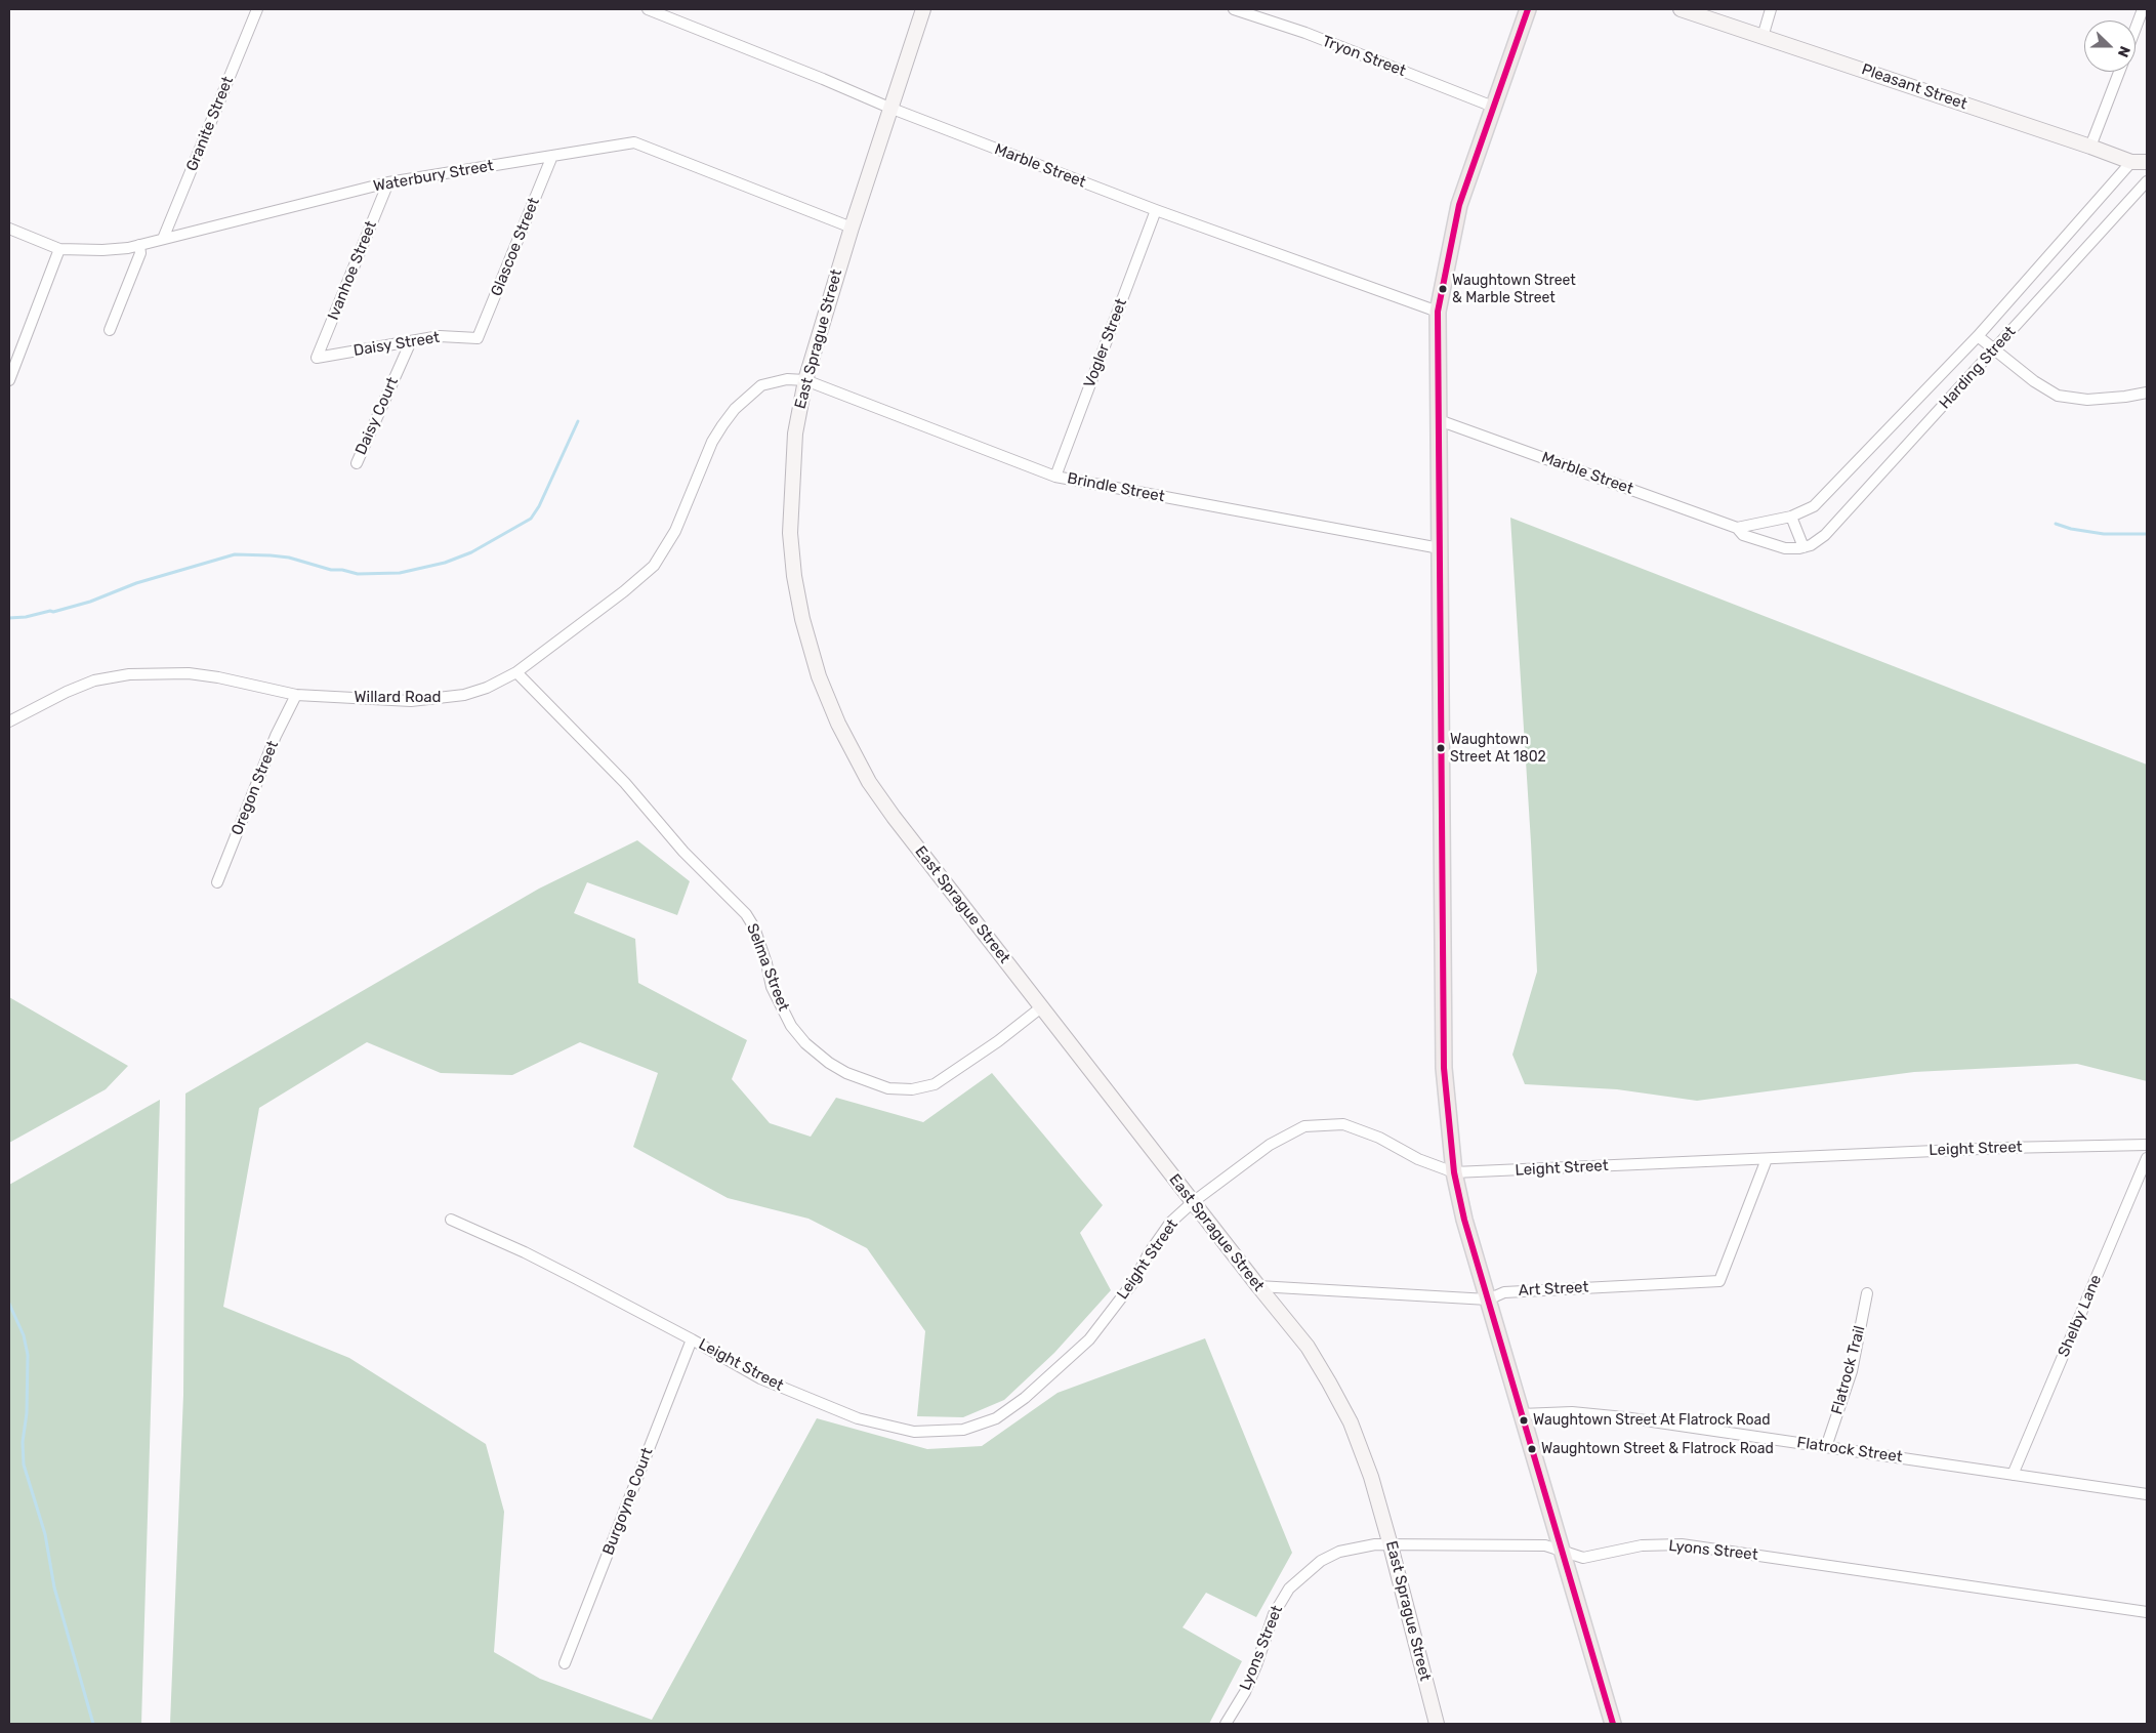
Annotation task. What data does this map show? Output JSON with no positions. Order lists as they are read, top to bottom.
{
  "streets": {
    "street": [
      "Tryon Street",
      "Pleasant Street",
      "Granite Street",
      "Marble Street",
      "Waterbury Street",
      "Glascoe Street",
      "Ivanhoe Street",
      "East Sprague Street",
      "Vogler Street",
      "Daisy Street",
      "Harding Street",
      "Daisy Court",
      "Brindle Street",
      "Willard Road",
      "Oregon Street",
      "Selma Street",
      "Leight Street",
      "Art Street",
      "Shelby Lane",
      "Flatrock Trail",
      "Flatrock Street",
      "Burgoyne Court",
      "Lyons Street"
    ]
  },
  "crossings": [
    ["Pleasant Street", "Harding Street"],
    ["Granite Street", "Waterbury Street"],
    ["Marble Street", "East Sprague Street"],
    ["Marble Street", "Vogler Street"],
    ["Marble Street", "Harding Street"],
    ["Waterbury Street", "Glascoe Street"],
    ["Waterbury Street", "Ivanhoe Street"],
    ["Waterbury Street", "East Sprague Street"],
    ["Glascoe Street", "Daisy Street"],
    ["Ivanhoe Street", "Daisy Street"],
    ["East Sprague Street", "Brindle Street"],
    ["East Sprague Street", "Willard Road"],
    ["East Sprague Street", "Selma Street"],
    ["East Sprague Street", "Leight Street"],
    ["East Sprague Street", "Art Street"],
    ["East Sprague Street", "Lyons Street"],
    ["Vogler Street", "Brindle Street"],
    ["Daisy Street", "Daisy Court"],
    ["Brindle Street", "Willard Road"],
    ["Willard Road", "Oregon Street"],
    ["Willard Road", "Selma Street"],
    ["Leight Street", "Art Street"],
    ["Leight Street", "Burgoyne Court"],
    ["Shelby Lane", "Flatrock Street"],
    ["Flatrock Trail", "Flatrock Street"]
  ],
  "places": [
    "Waughtown Street & Marble Street",
    "Waughtown Street At 1802",
    "Waughtown Street At Flatrock Road",
    "Waughtown Street & Flatrock Road"
  ],
  "north": "right"
}
